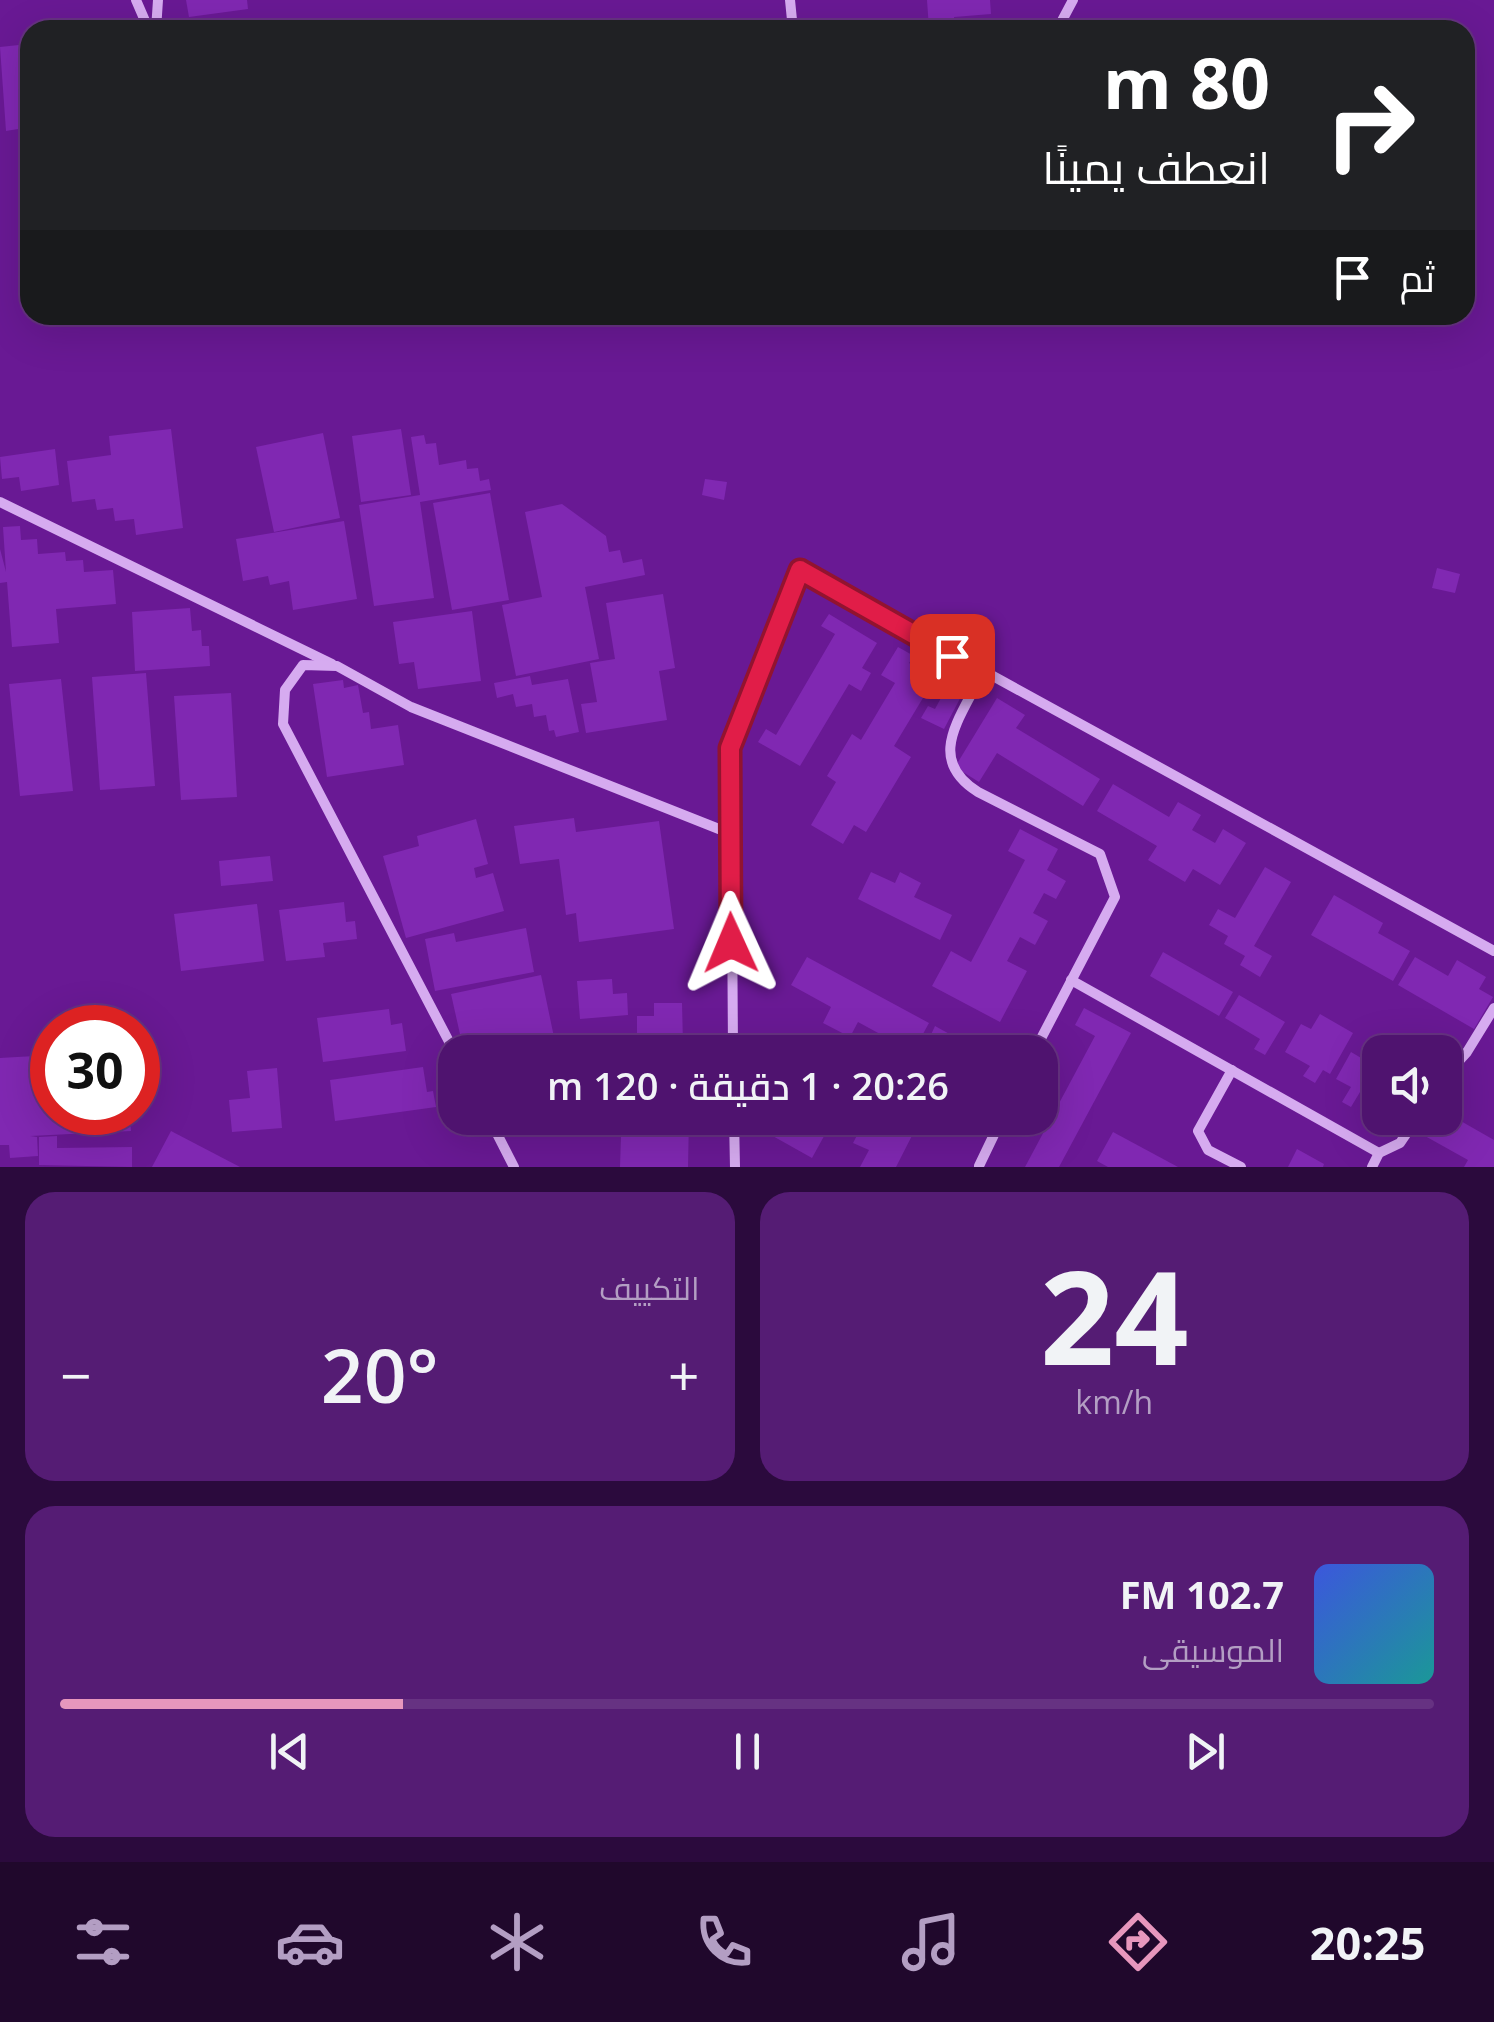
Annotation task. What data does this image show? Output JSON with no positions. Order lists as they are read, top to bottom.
{
  "page": {
    "turn": ["80 m", "انعطف يمينًا"],
    "then": "ثم",
    "limit": "30",
    "trip": "20:26 · 1 دقيقة · 120 m",
    "tile": [
      ["24", "km/h"],
      "التكييف"
    ],
    "heat": ["−", "20°", "+"],
    "song": ["102.7 FM", "الموسيقى"],
    "tabs": "20:25"
  }
}
